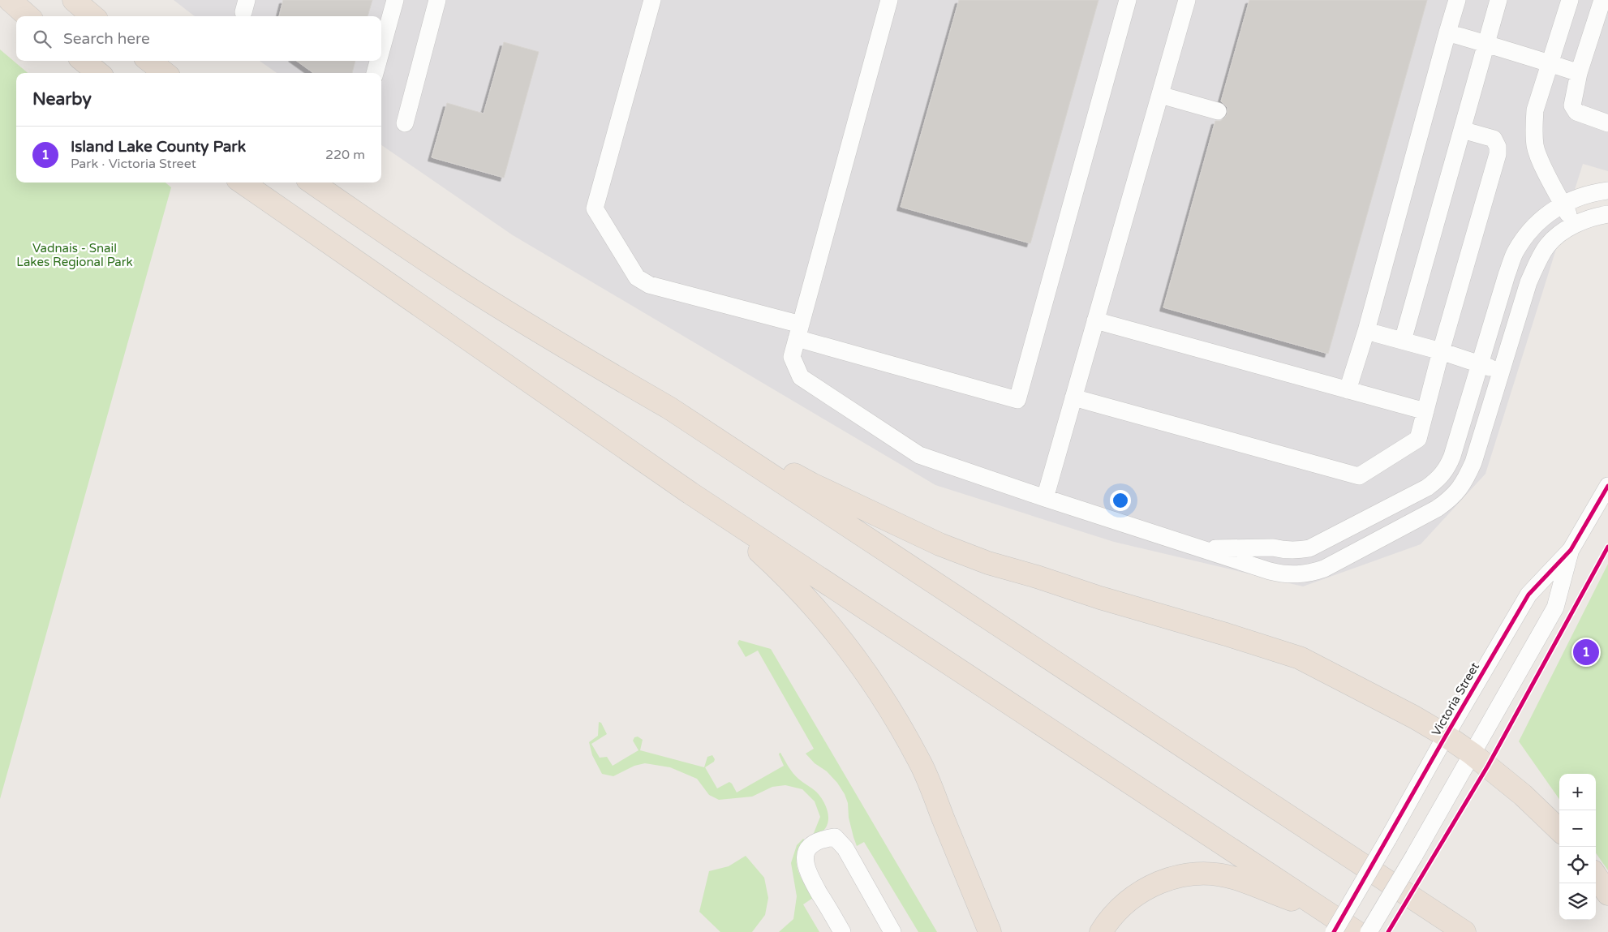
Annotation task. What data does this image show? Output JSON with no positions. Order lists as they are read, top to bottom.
{
  "streets": {
    "street": ["Victoria Street"]
  },
  "parks": ["Vadnais - Snail Lakes Regional Park"],
  "page": {
    "search": "Search here",
    "heading": "Nearby",
    "list": [
      {
        "mark": "1",
        "name": "Island Lake County Park",
        "note": "Park · Victoria Street",
        "value": "220 m"
      }
    ],
    "pins": "1",
    "map_buttons": ["+", "−"]
  }
}
